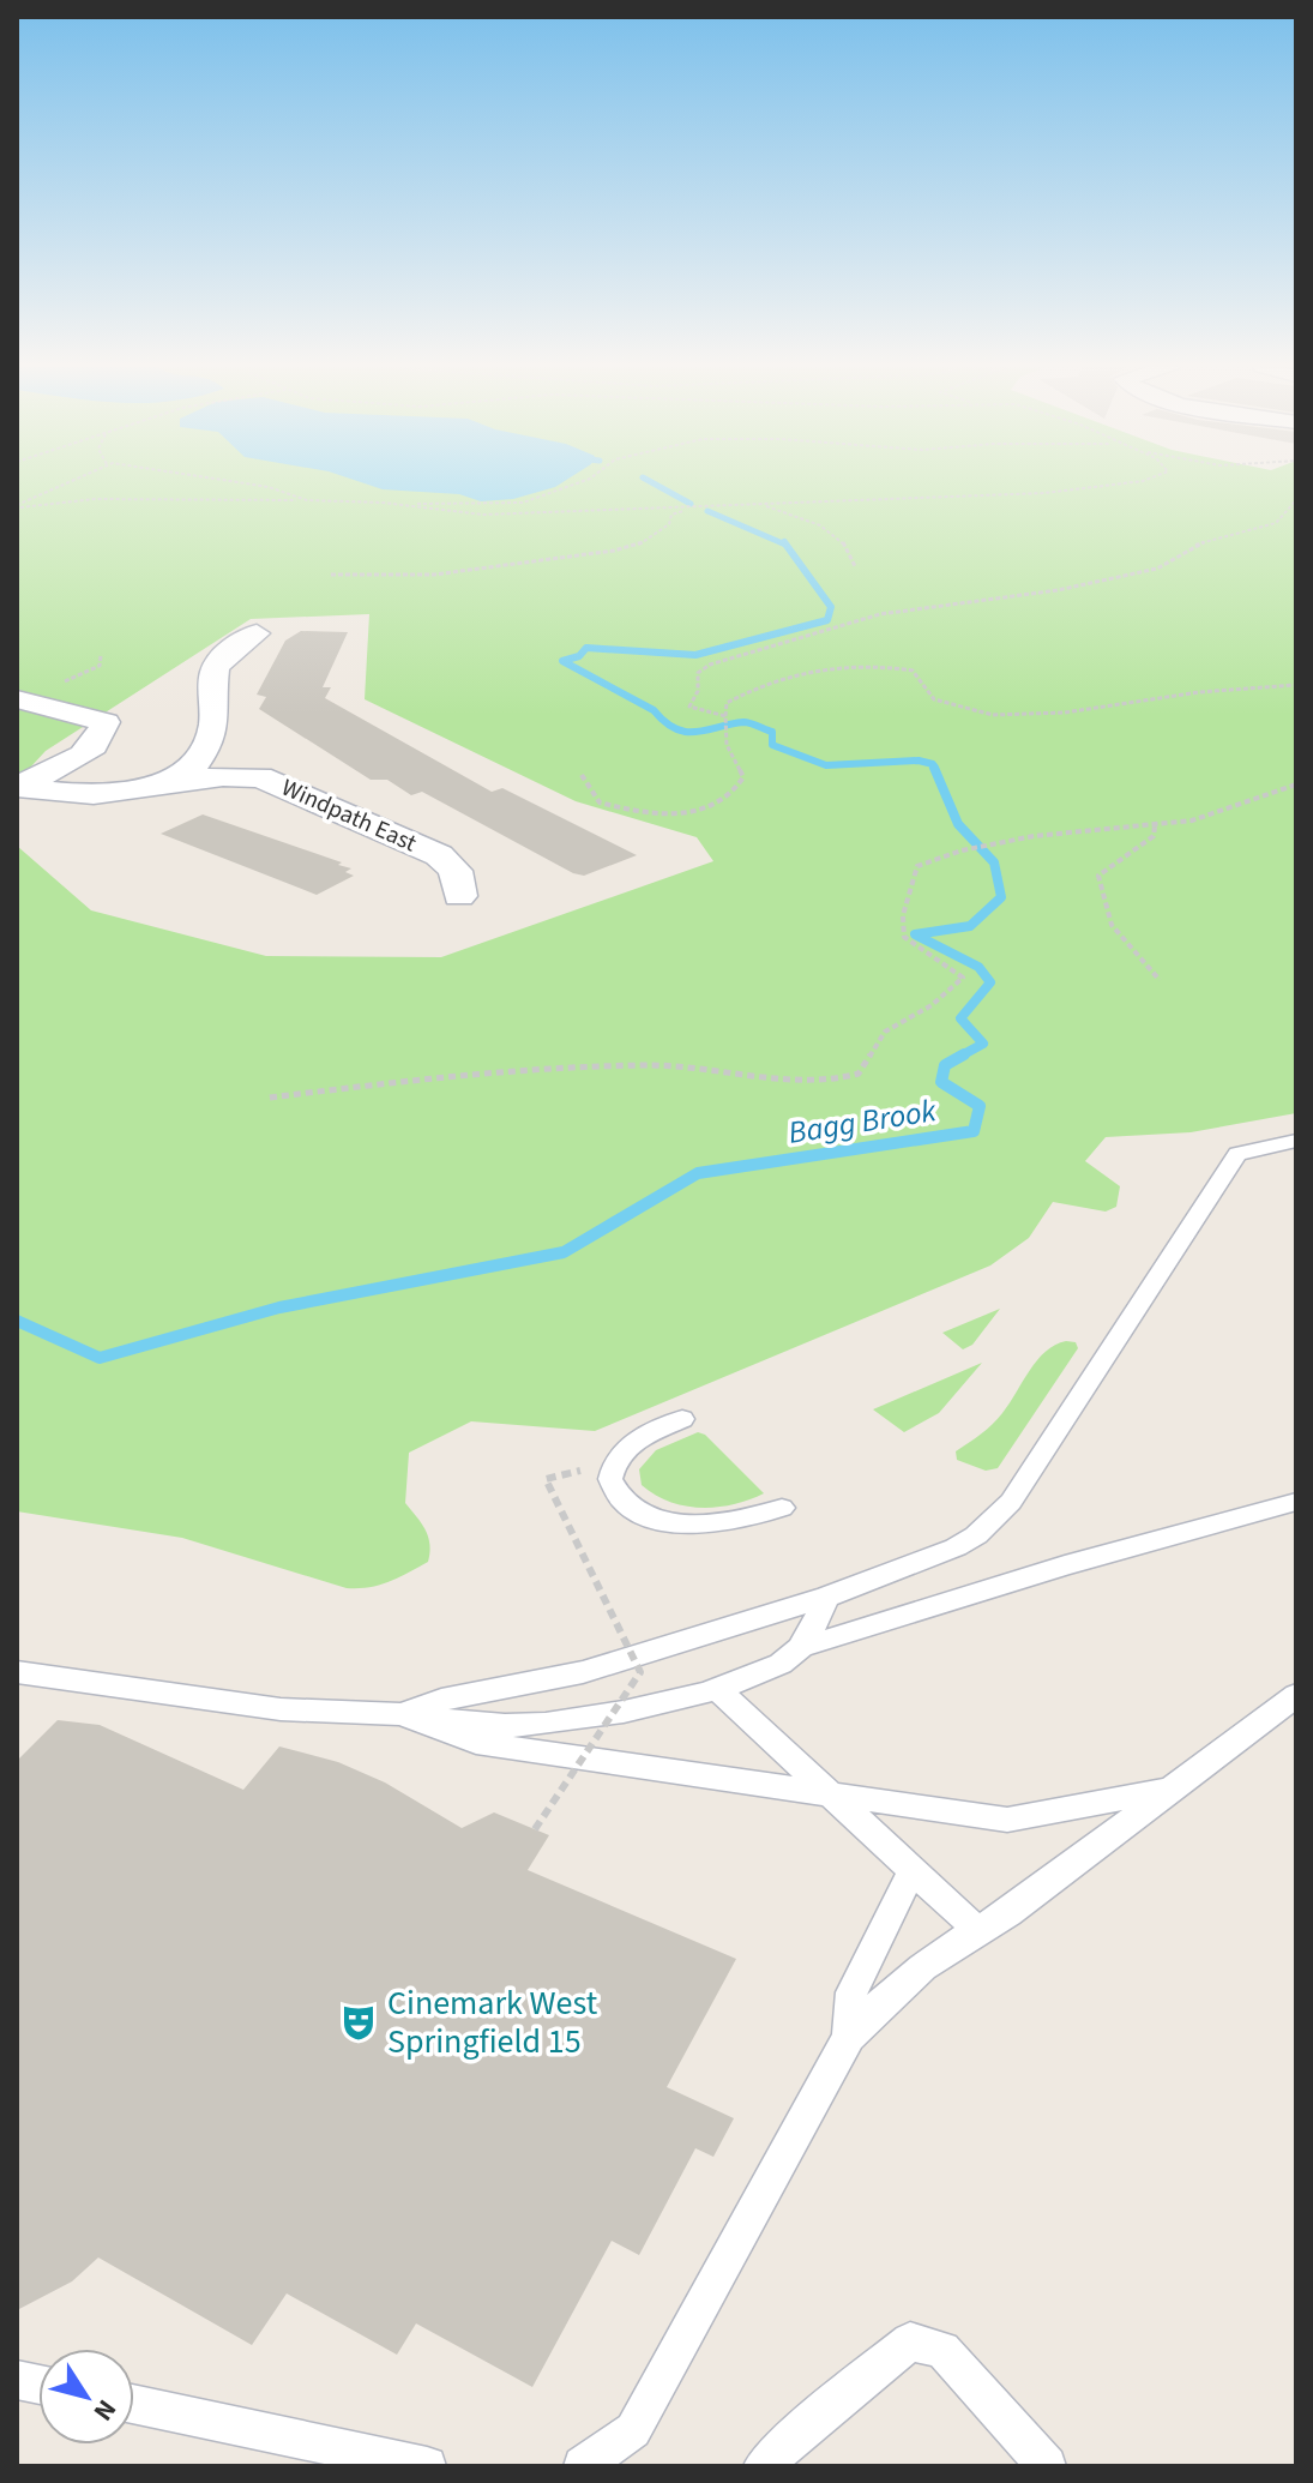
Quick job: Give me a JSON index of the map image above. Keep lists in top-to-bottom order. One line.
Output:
{"streets":{"street":["Windpath East"]},"water":["Bagg Brook"],"places":{"theatre":["Cinemark West Springfield 15"]},"north":"bottom right"}
